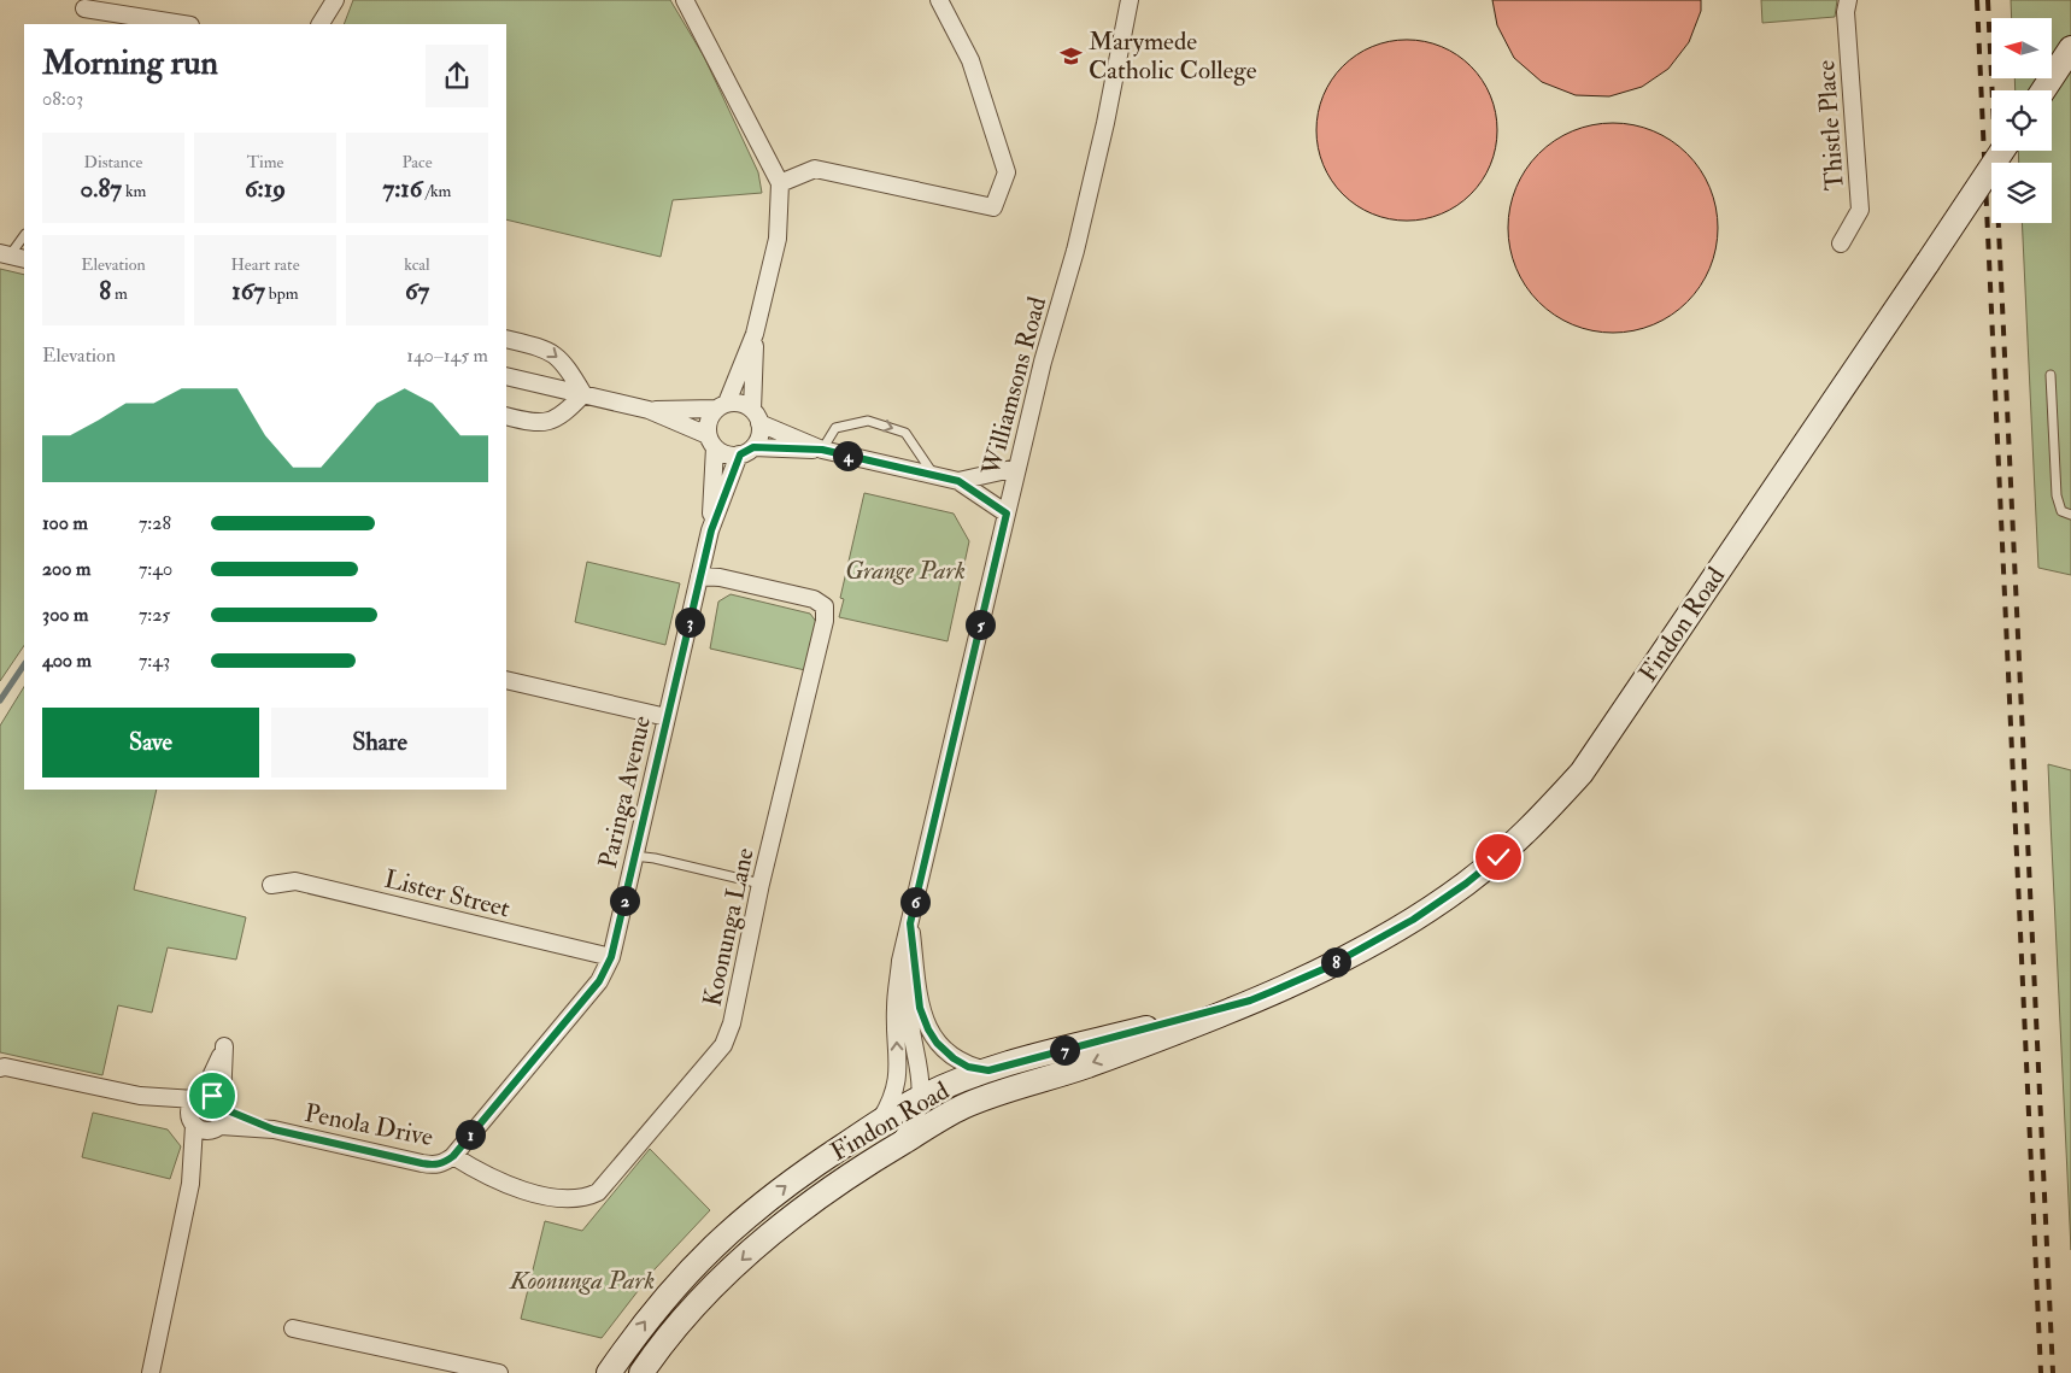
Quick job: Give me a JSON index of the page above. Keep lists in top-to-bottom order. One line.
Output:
{"streets":{"street":["Thistle Place","Williamsons Road","Findon Road","Paringa Avenue","Lister Street","Koonunga Lane","Penola Drive"]},"crossings":[["Williamsons Road","Findon Road"],["Paringa Avenue","Lister Street"],["Paringa Avenue","Koonunga Lane"],["Paringa Avenue","Penola Drive"],["Koonunga Lane","Penola Drive"]],"parks":["Grange Park","Koonunga Park"],"places":{"school or university":["Marymede Catholic College"]},"north":"left","page":{"heading":["Morning run","08:03"],"stats":[["Distance","0.87 km"],["Time","6:19"],["Pace","7:16 /km"],["Elevation","8 m"],["Heart rate","167 bpm"],["kcal","67"]],"chart":["Elevation","140–145 m"],"pins":["4","3","5","2","6","8","7","1"],"list":[{"name":"100 m","note":"7:28"},{"name":"200 m","note":"7:40"},{"name":"300 m","note":"7:25"},{"name":"400 m","note":"7:43"}],"buttons":["Save","Share"]}}
